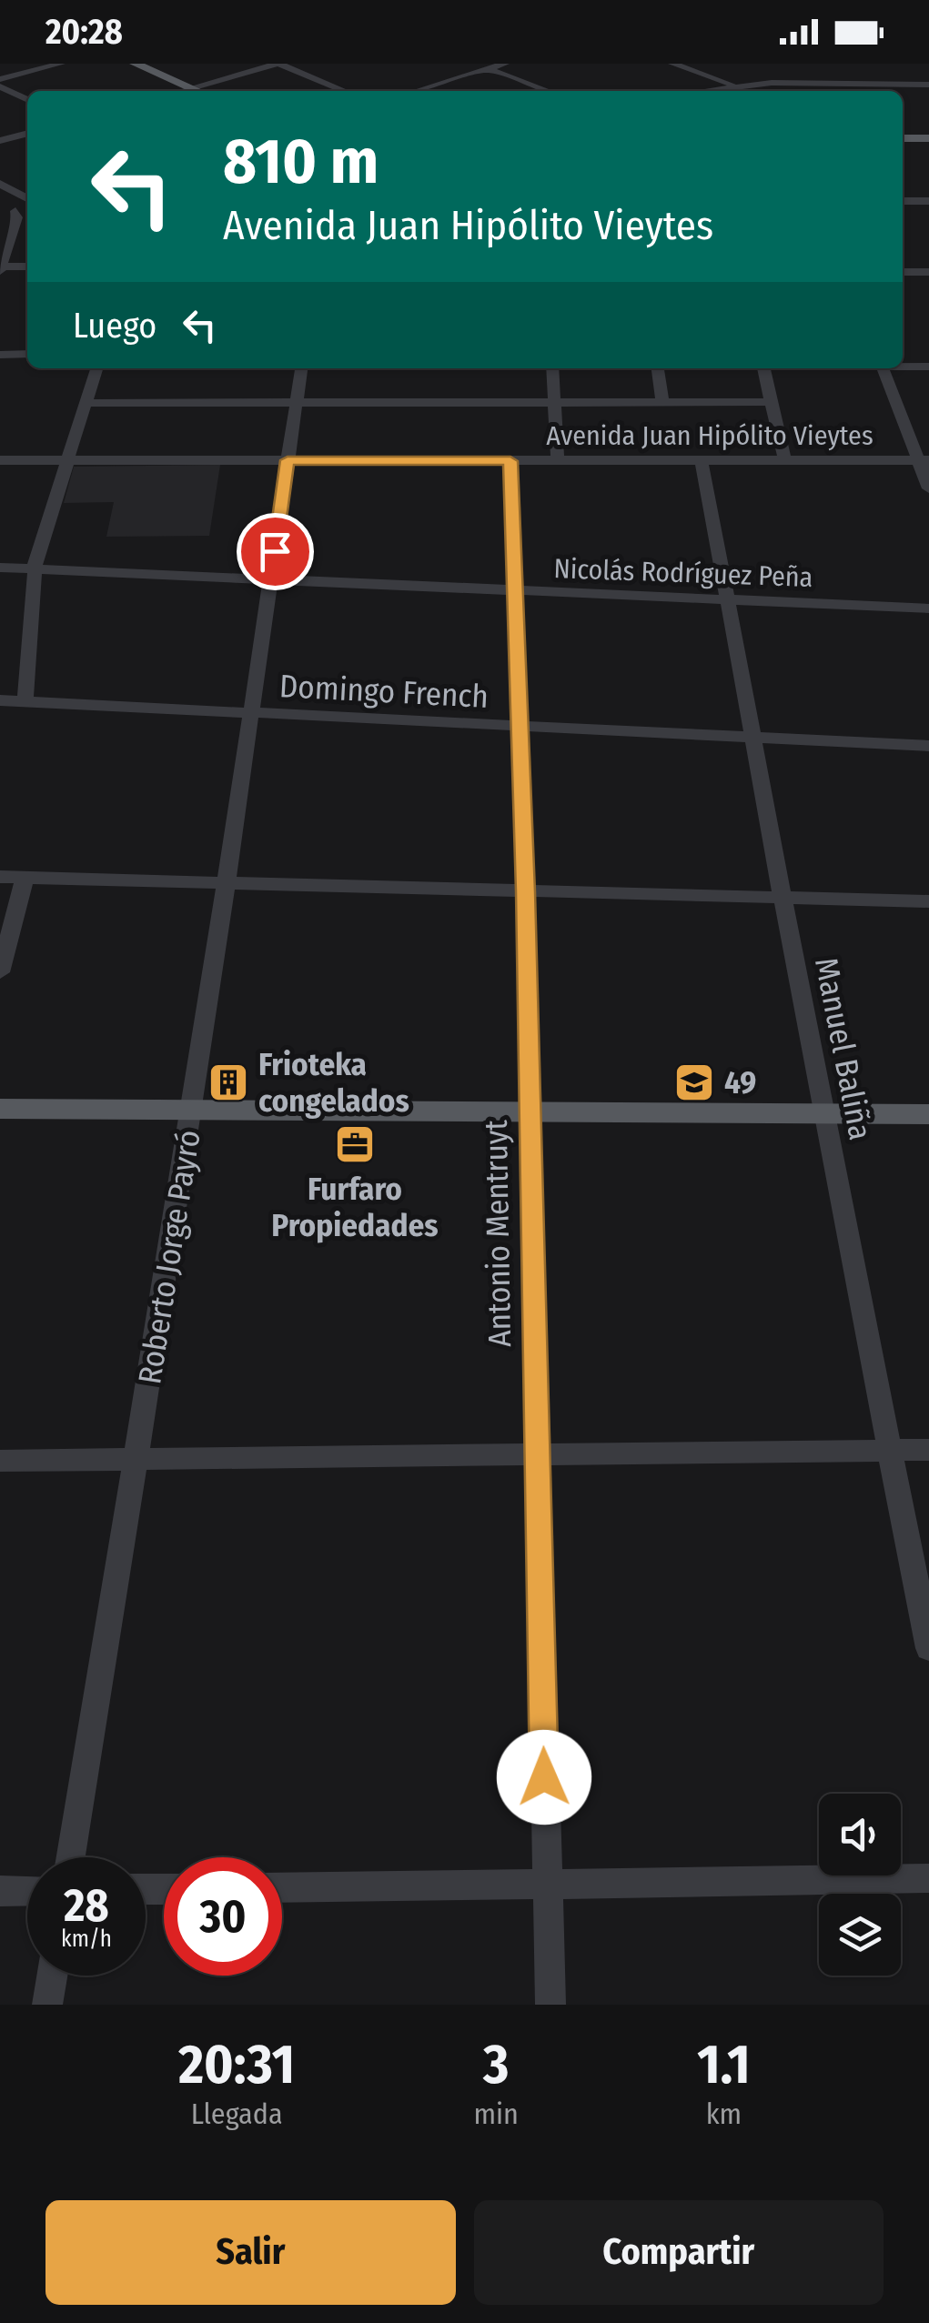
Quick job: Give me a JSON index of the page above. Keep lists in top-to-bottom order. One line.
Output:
{"streets":{"street":["Avenida Juan Hipólito Vieytes","Nicolás Rodríguez Peña","Domingo French","Manuel Baliña","Antonio Mentruyt","Roberto Jorge Payró"]},"crossings":[["Avenida Juan Hipólito Vieytes","Manuel Baliña"],["Avenida Juan Hipólito Vieytes","Antonio Mentruyt"],["Avenida Juan Hipólito Vieytes","Roberto Jorge Payró"],["Nicolás Rodríguez Peña","Manuel Baliña"],["Nicolás Rodríguez Peña","Antonio Mentruyt"],["Nicolás Rodríguez Peña","Roberto Jorge Payró"],["Domingo French","Manuel Baliña"],["Domingo French","Antonio Mentruyt"],["Domingo French","Roberto Jorge Payró"]],"places":{"building":["Frioteka congelados"],"school or university":["49"],"office":["Furfaro Propiedades"]},"page":{"status":"20:28","turn":["810 m","Avenida Juan Hipólito Vieytes"],"then":"Luego","speed":"28 km/h","limit":"30","eta":["20:31","Llegada","3","min","1.1","km"],"buttons":["Salir","Compartir"]}}
